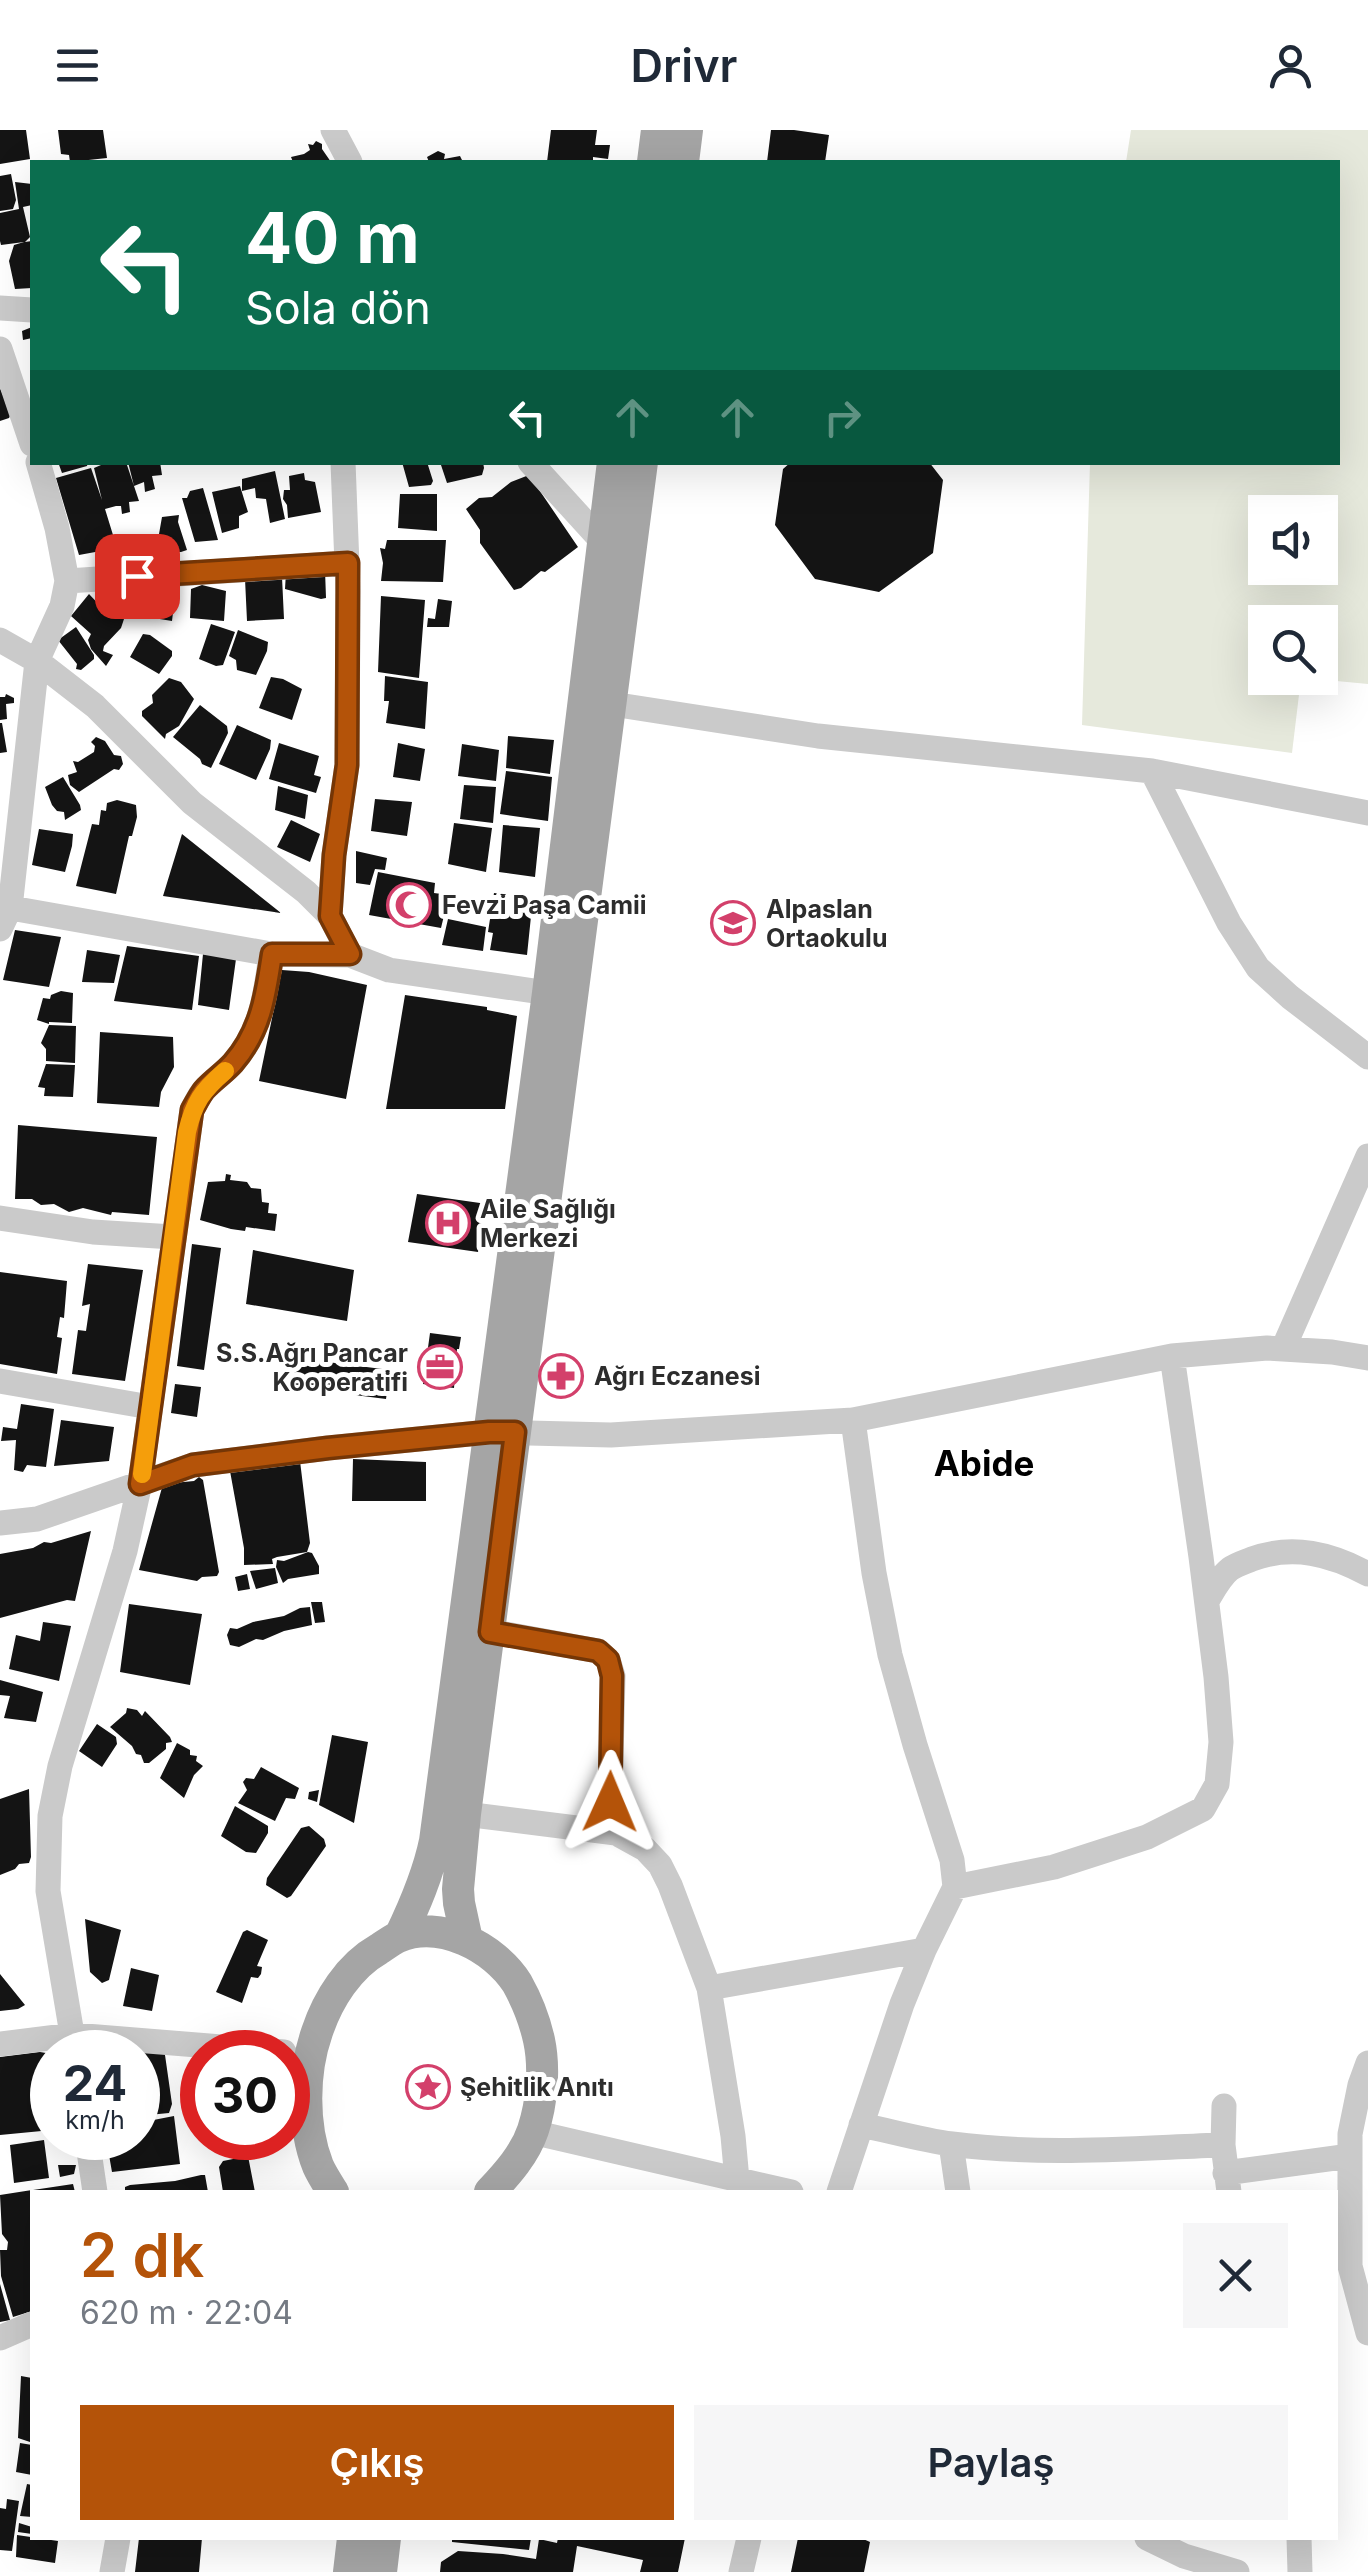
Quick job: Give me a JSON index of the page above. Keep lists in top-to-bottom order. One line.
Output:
{"districts":["Abide"],"places":{"mosque":["Fevzi Paşa Camii"],"school or university":["Alpaslan Ortaokulu"],"hospital":["Aile Sağlığı Merkezi"],"office":["S.S.Ağrı Pancar Kooperatifi"],"pharmacy":["Ağrı Eczanesi"],"place":["Şehitlik Anıtı"]},"page":{"header":"Drivr","turn":["40 m","Sola dön"],"speed":"24 km/h","limit":"30","heading":["2 dk","620 m · 22:04"],"buttons":["Çıkış","Paylaş"]}}
